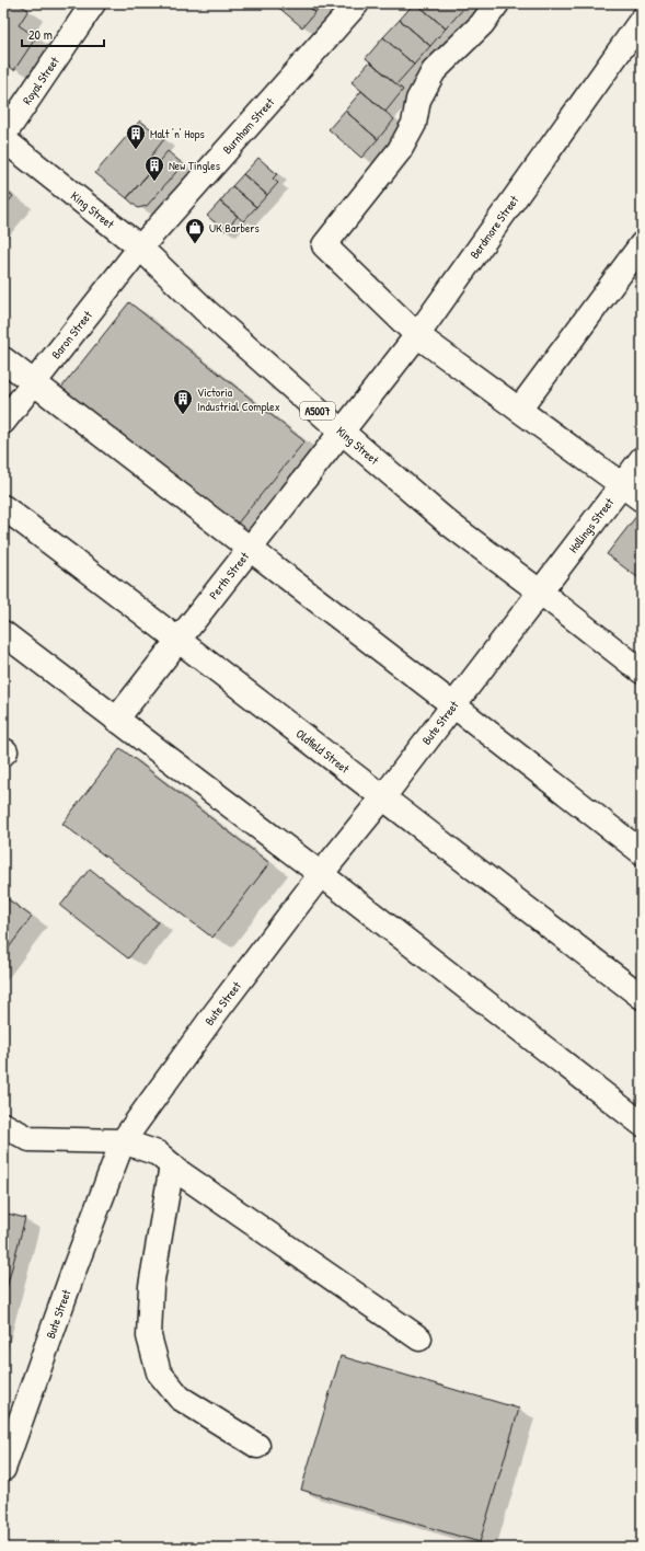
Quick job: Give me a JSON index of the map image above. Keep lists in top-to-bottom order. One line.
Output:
{"streets":{"street":["Royal Street","Burnham Street","King Street","Berdmore Street","Baron Street","A5007","Hollings Street","Perth Street","Bute Street","Oldfield Street"]},"crossings":[["Burnham Street","King Street"],["Burnham Street","Baron Street"],["King Street","Berdmore Street"],["King Street","Baron Street"],["King Street","Hollings Street"],["King Street","Perth Street"],["King Street","Bute Street"],["Berdmore Street","Perth Street"],["Hollings Street","Bute Street"],["Perth Street","Oldfield Street"],["Bute Street","Oldfield Street"]],"places":{"building":["Malt 'n' Hops","New Tingles","Victoria Industrial Complex"],"shop":["UK Barbers"]},"scale_bar":"20 m"}
